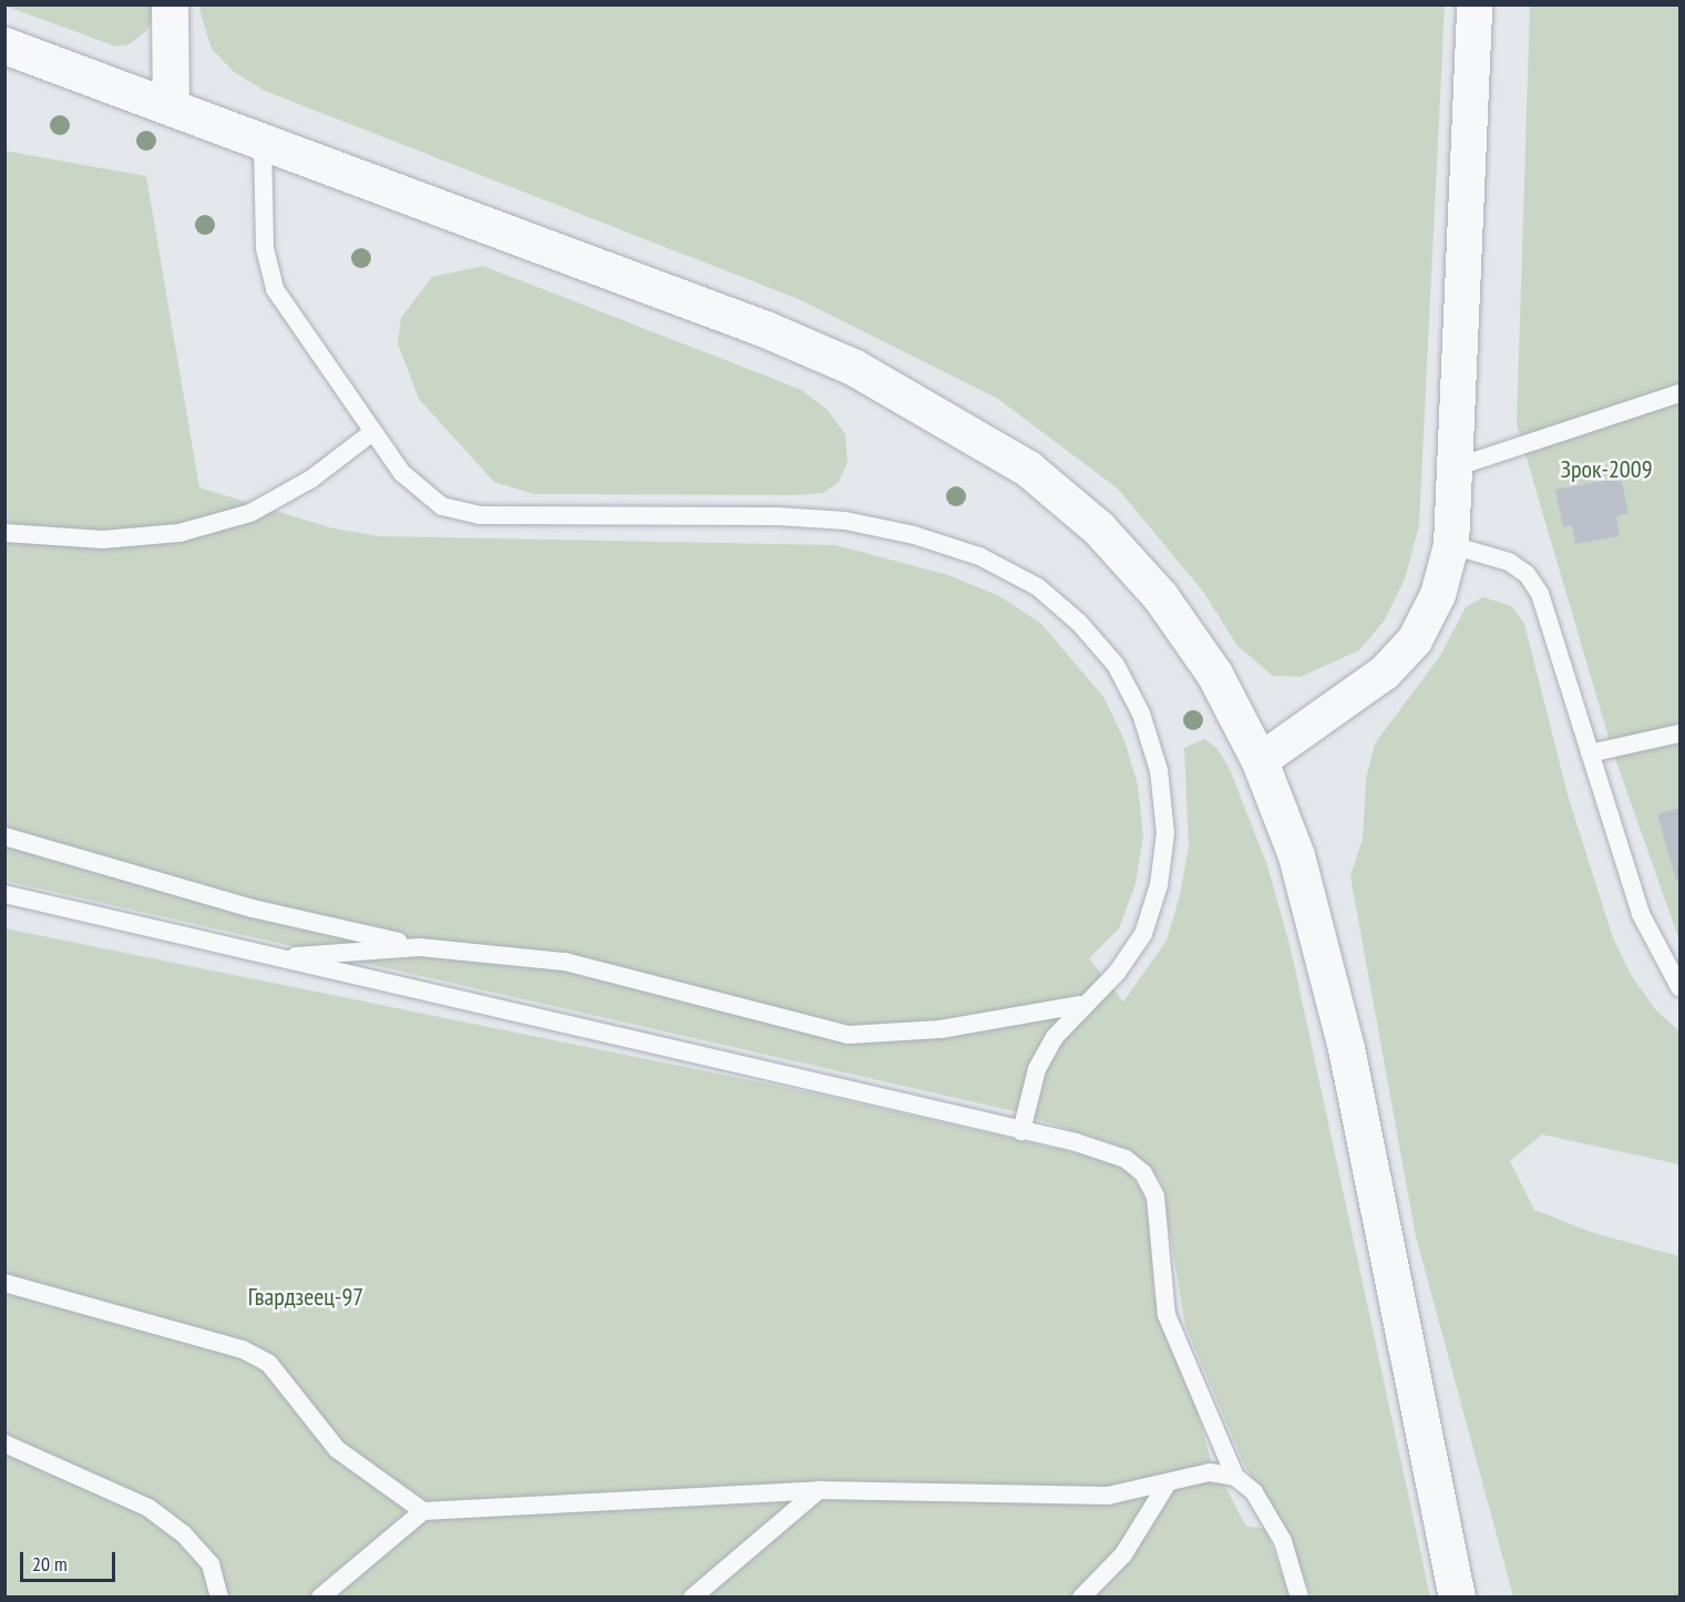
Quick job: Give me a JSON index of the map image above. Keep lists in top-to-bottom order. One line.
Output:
{"parks":["Зрок-2009","Гвардзеец-97"],"scale_bar":"20 m"}
